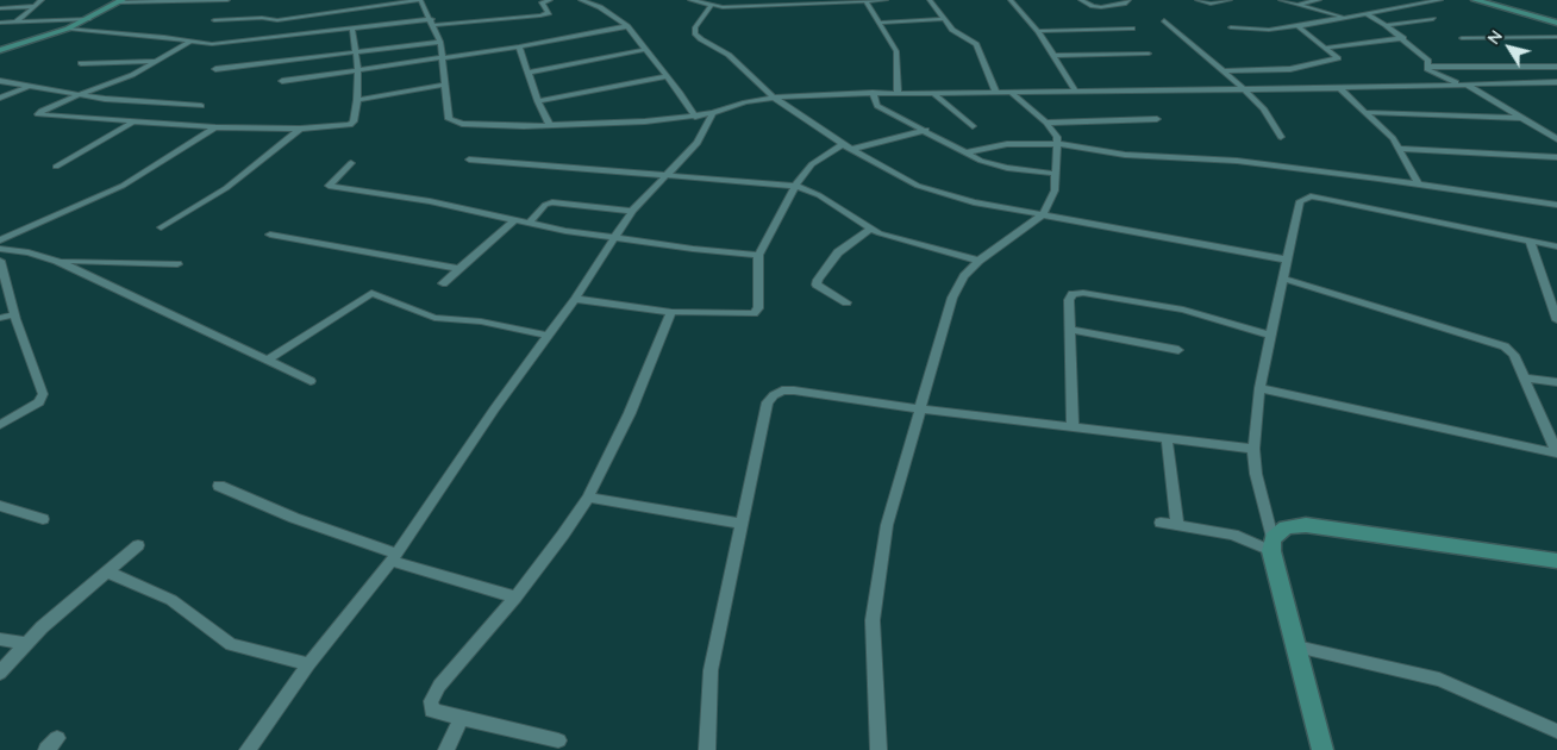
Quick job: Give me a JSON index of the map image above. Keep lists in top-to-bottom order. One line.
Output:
{"north":"top left"}
